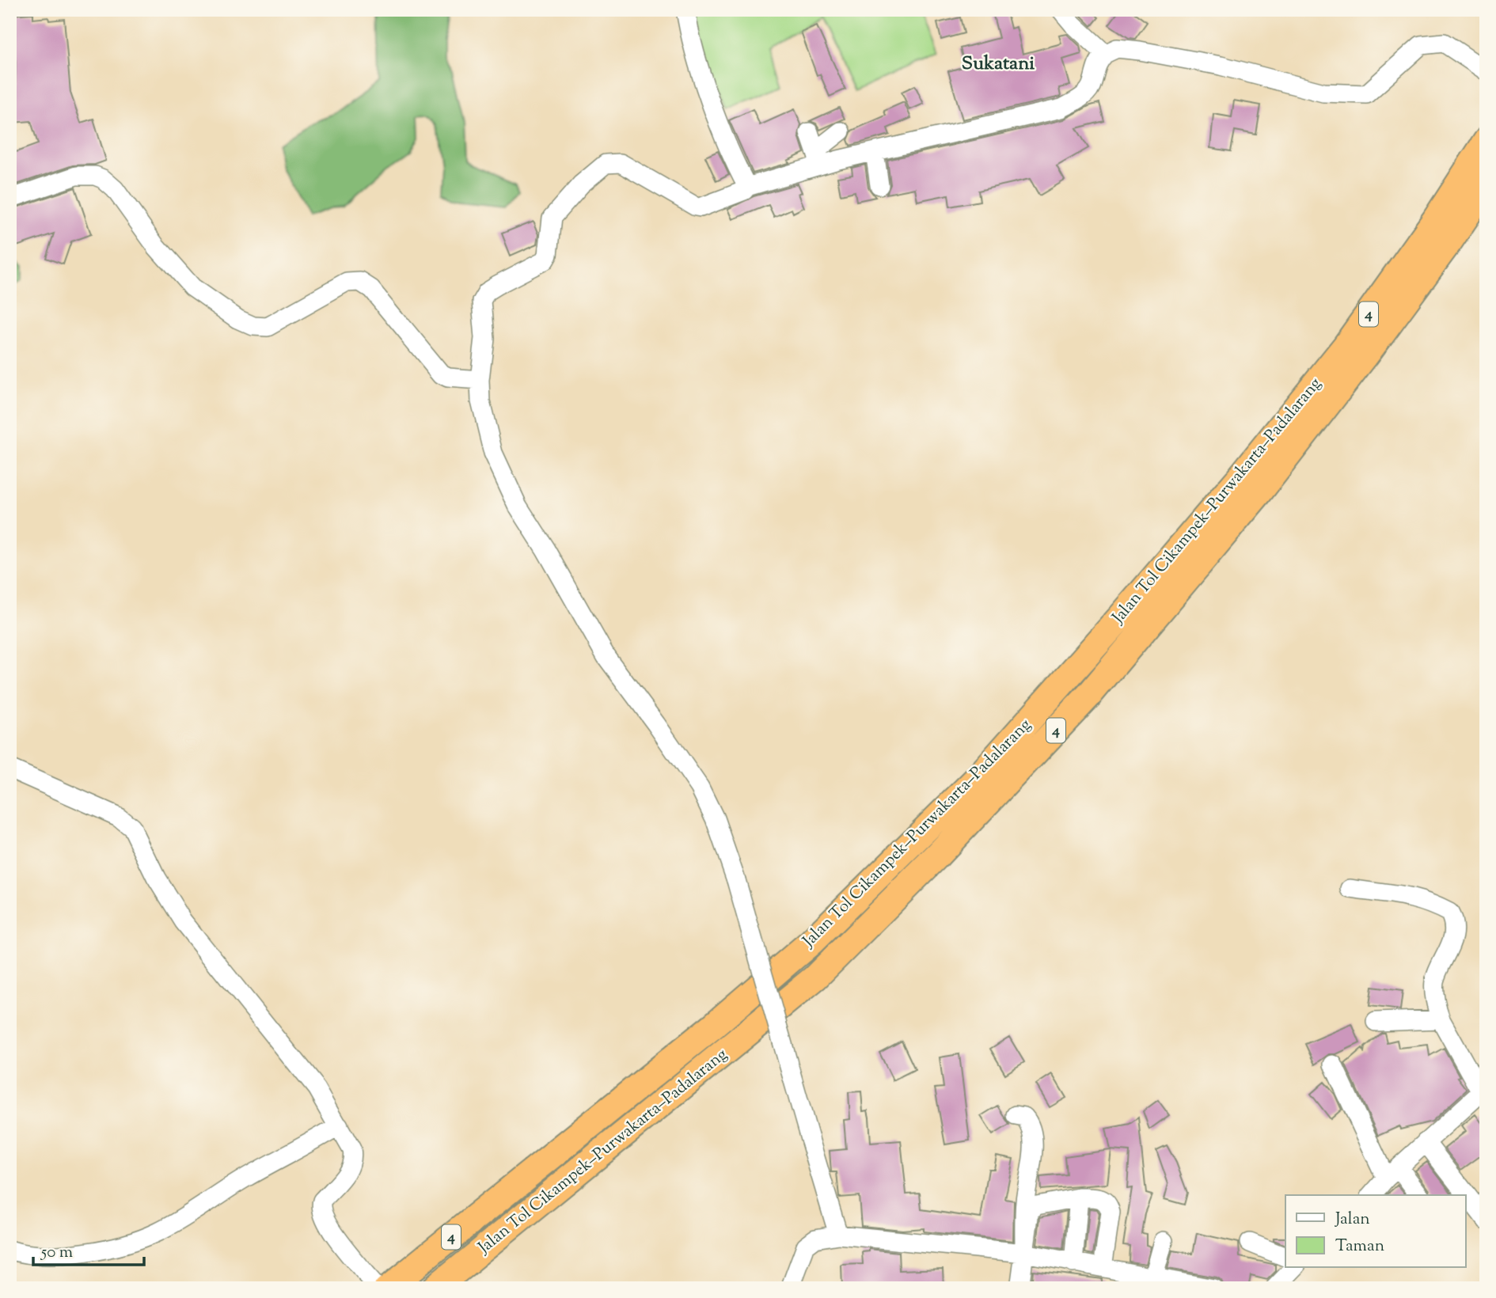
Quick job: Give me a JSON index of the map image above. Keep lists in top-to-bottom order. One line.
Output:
{"streets":{"highway":["4","Jalan Tol Cikampek–Purwakarta–Padalarang"]},"districts":["Sukatani"],"legend":["Jalan","Taman"],"scale_bar":"50 m"}
